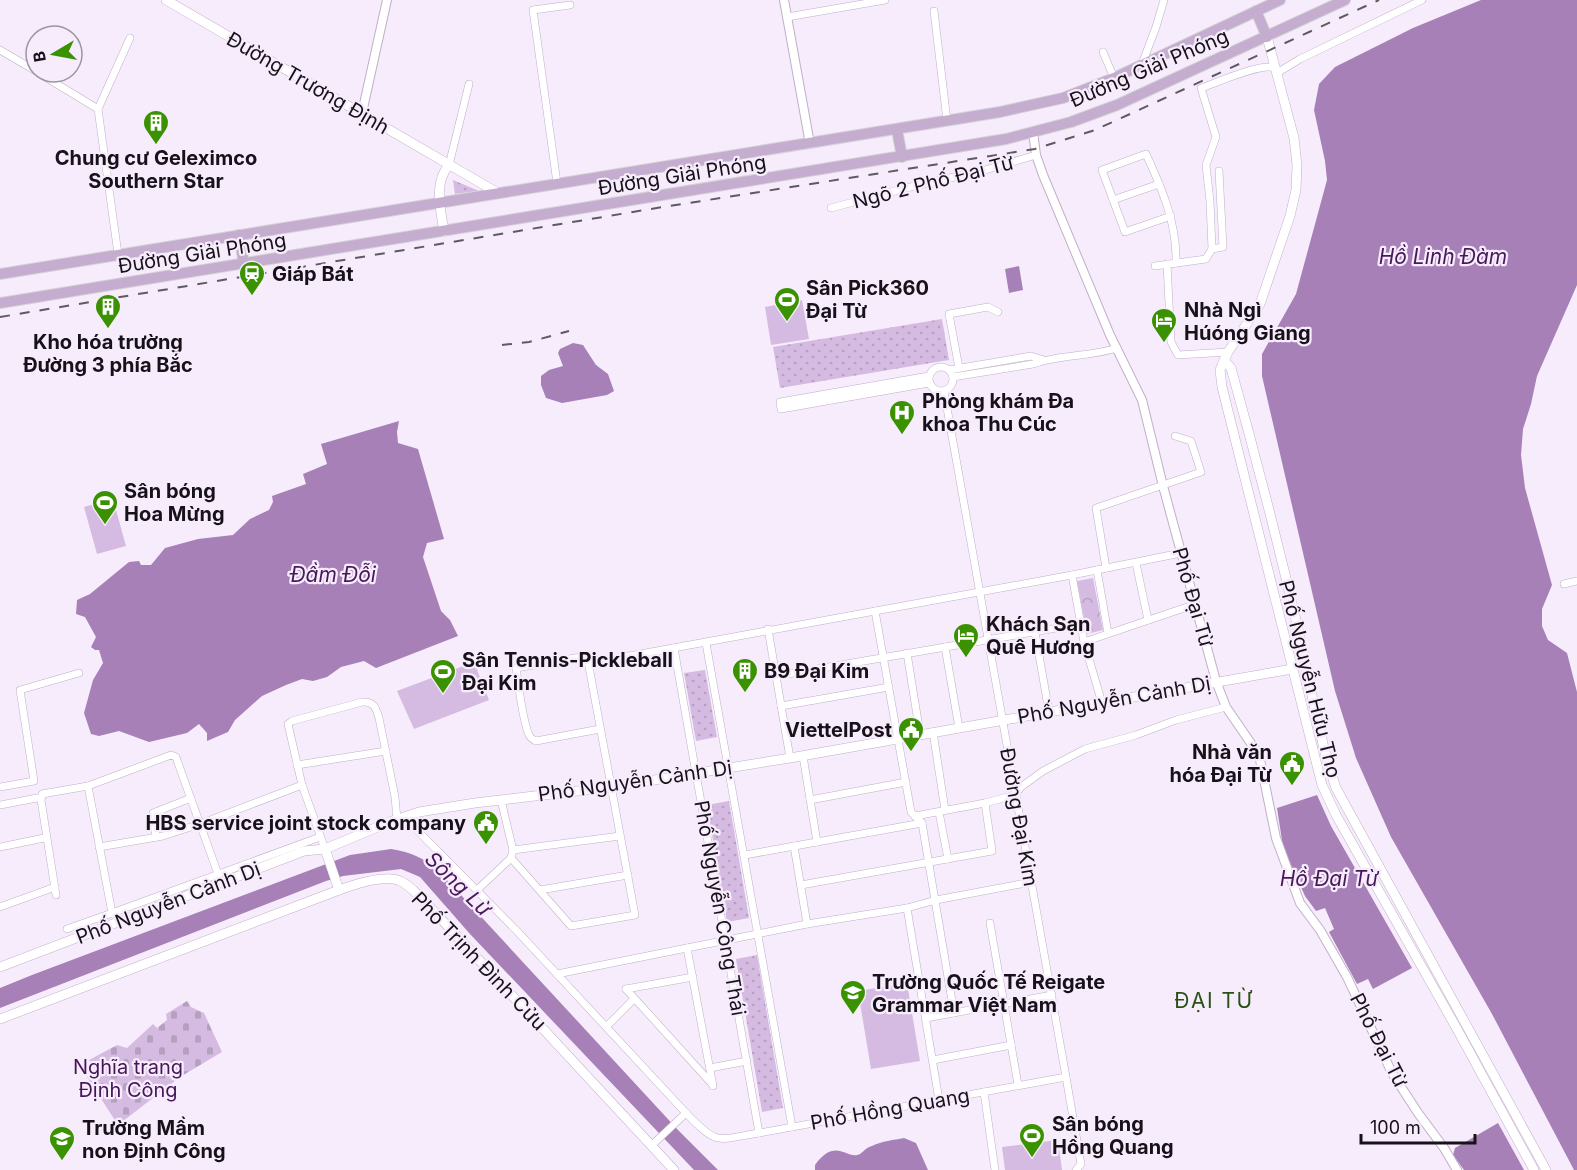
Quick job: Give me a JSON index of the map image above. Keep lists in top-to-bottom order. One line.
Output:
{"streets":{"main road":["Đường Giải Phóng","Đường Trương Định","Phố Nguyễn Hữu Thọ","Phố Nguyễn Cảnh Dị","Phố Trịnh Đình Cửu"],"street":["Ngõ 2 Phố Đại Từ","Phố Đại Từ","Đường Đại Kim","Phố Nguyễn Công Thái","Phố Hồng Quang"]},"crossings":[["Đường Giải Phóng","Đường Trương Định"],["Đường Giải Phóng","Phố Đại Từ"],["Ngõ 2 Phố Đại Từ","Phố Đại Từ"],["Phố Đại Từ","Phố Nguyễn Cảnh Dị"],["Phố Nguyễn Hữu Thọ","Phố Nguyễn Cảnh Dị"],["Phố Nguyễn Cảnh Dị","Đường Đại Kim"],["Phố Nguyễn Cảnh Dị","Phố Nguyễn Công Thái"],["Đường Đại Kim","Phố Hồng Quang"],["Phố Nguyễn Công Thái","Phố Hồng Quang"]],"districts":["ĐẠI TỪ"],"water":["Hồ Linh Đàm","Đầm Đỗi","Hồ Đại Từ","Sông Lừ"],"parks":["Nghĩa trang Định Công"],"places":{"building":["Chung cư Geleximco Southern Star","Kho hóa trường Đường 3 phía Bắc","B9 Đại Kim"],"station":["Giáp Bát"],"sports":["Sân Pick360 Đại Từ","Sân bóng Hoa Mừng","Sân Tennis-Pickleball Đại Kim","Sân bóng Hồng Quang"],"hotel":["Nhà Ngì Húóng Giang","Khách Sạn Quê Hương"],"hospital":["Phòng khám Đa khoa Thu Cúc"],"public building":["ViettelPost","Nhà văn hóa Đại Từ","HBS service joint stock company"],"school or university":["Trường Quốc Tế Reigate Grammar Việt Nam","Trường Mầm non Định Công"]},"scale_bar":"100 m","north":"left"}
